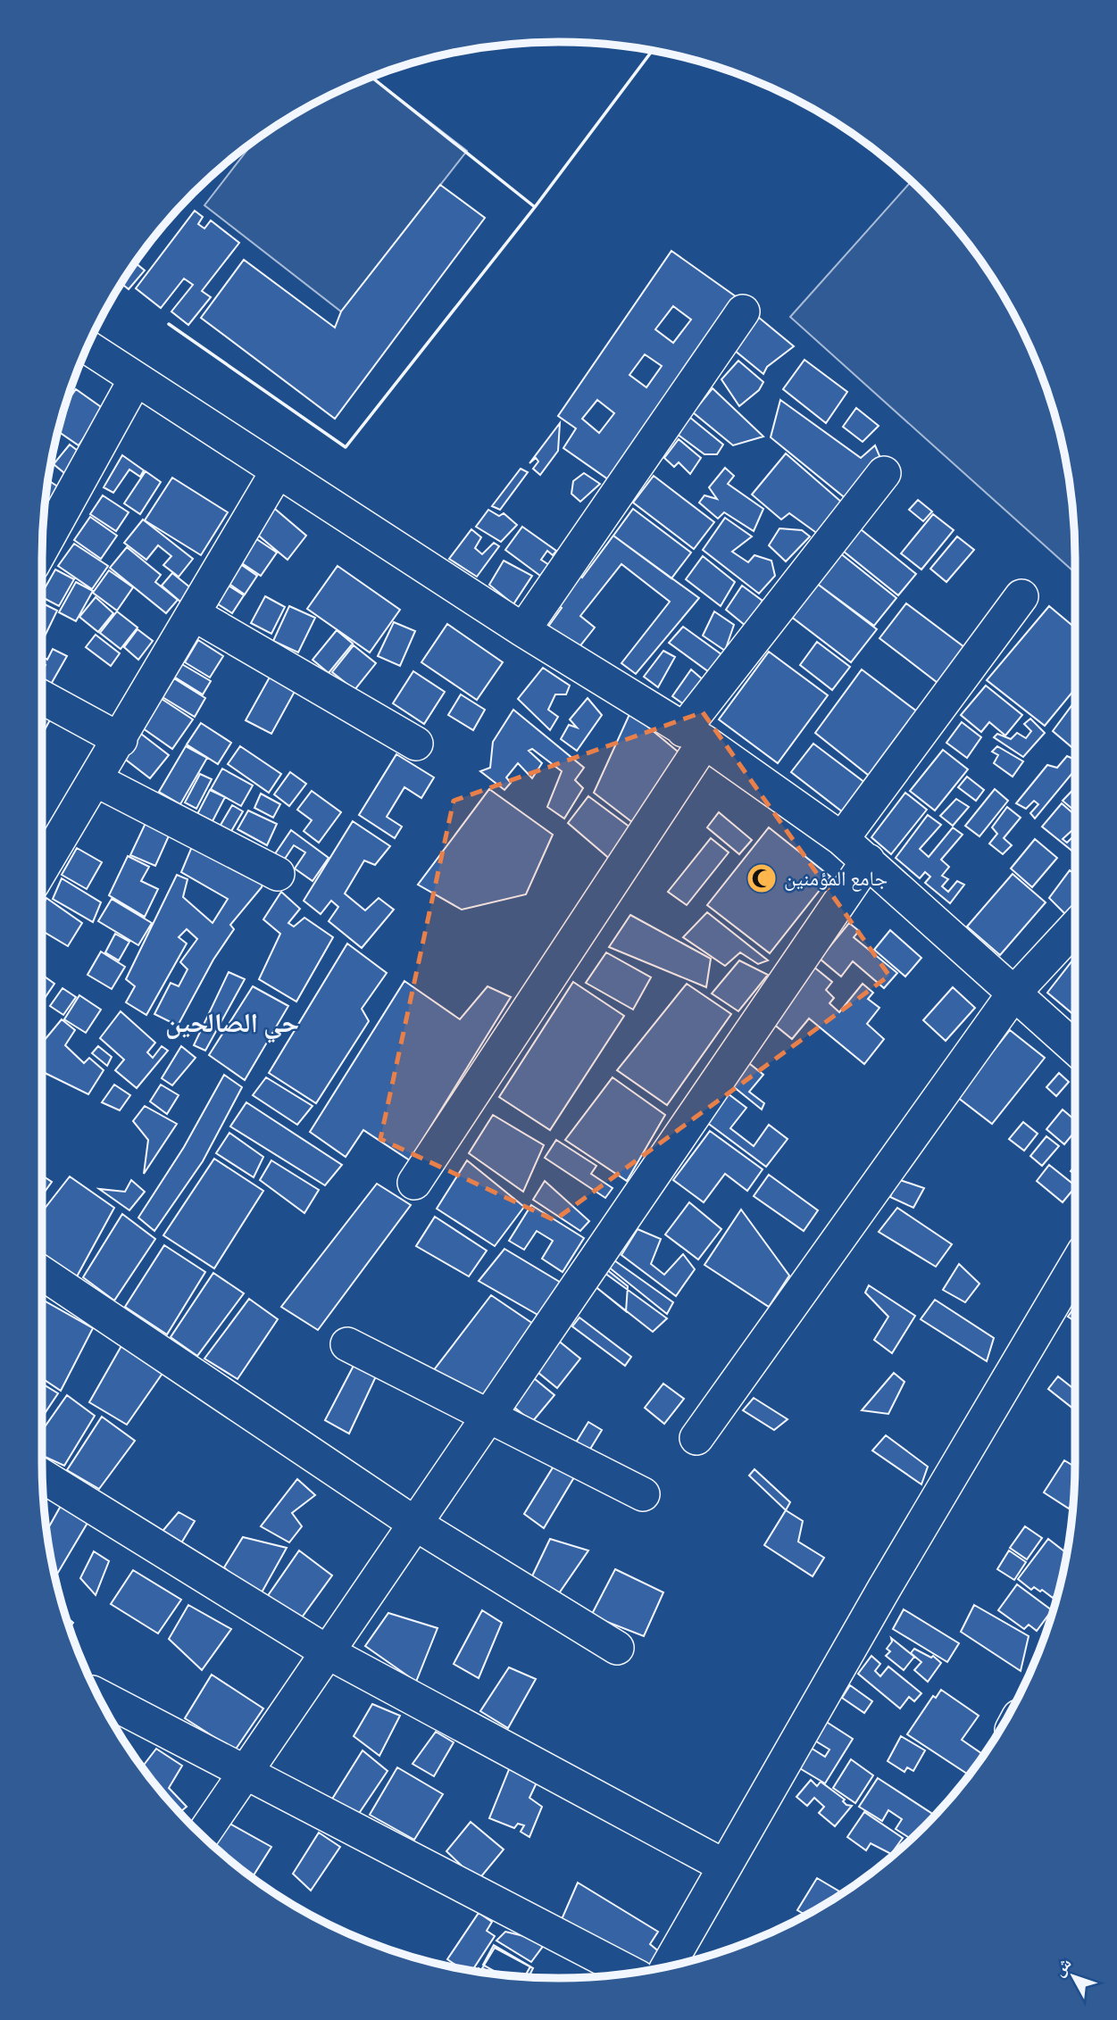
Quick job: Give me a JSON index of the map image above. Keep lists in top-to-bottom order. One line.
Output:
{"districts":["حي الصالحين"],"places":{"mosque":["جامع المؤمنين"]},"north":"top left"}
